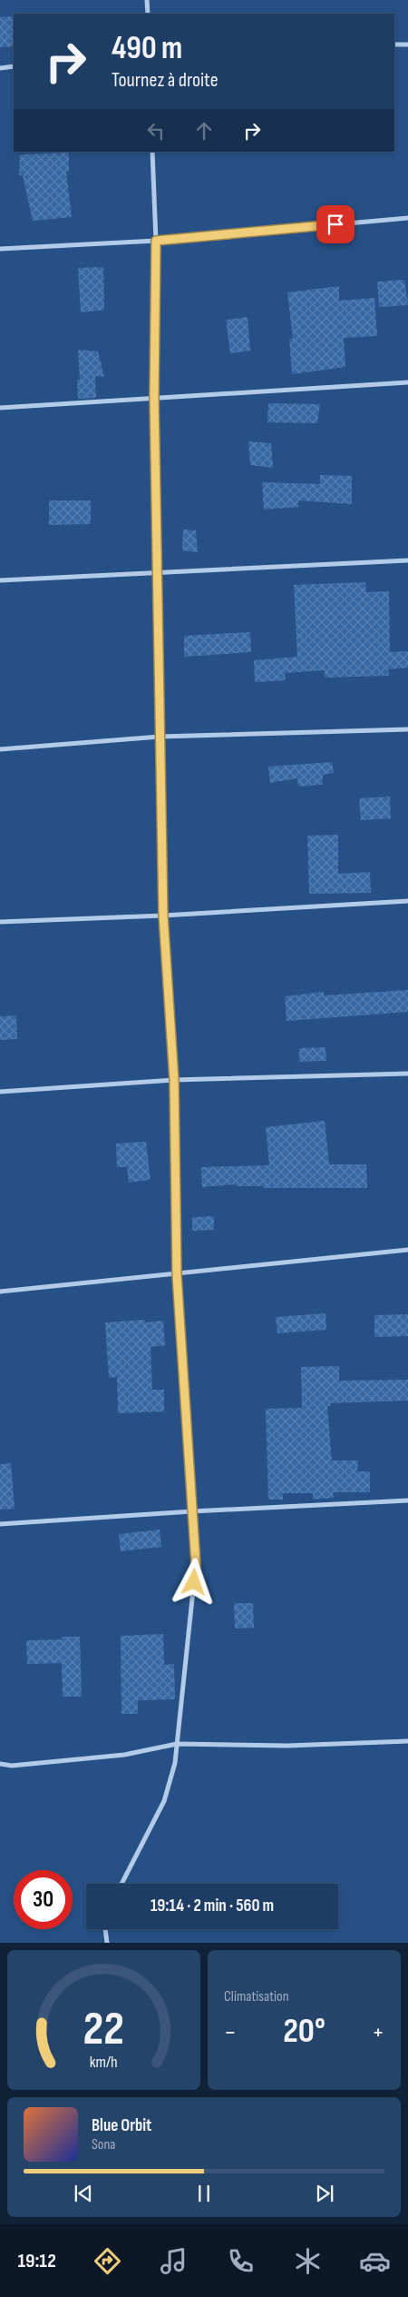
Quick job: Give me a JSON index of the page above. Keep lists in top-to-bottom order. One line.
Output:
{"page":{"turn":["490 m","Tournez à droite"],"limit":"30","trip":"19:14 · 2 min · 560 m","tile":"Climatisation","heat":["−","20°","+"],"song":["Blue Orbit","Sona"],"tabs":"19:12","gauge":["22","km/h"]}}
